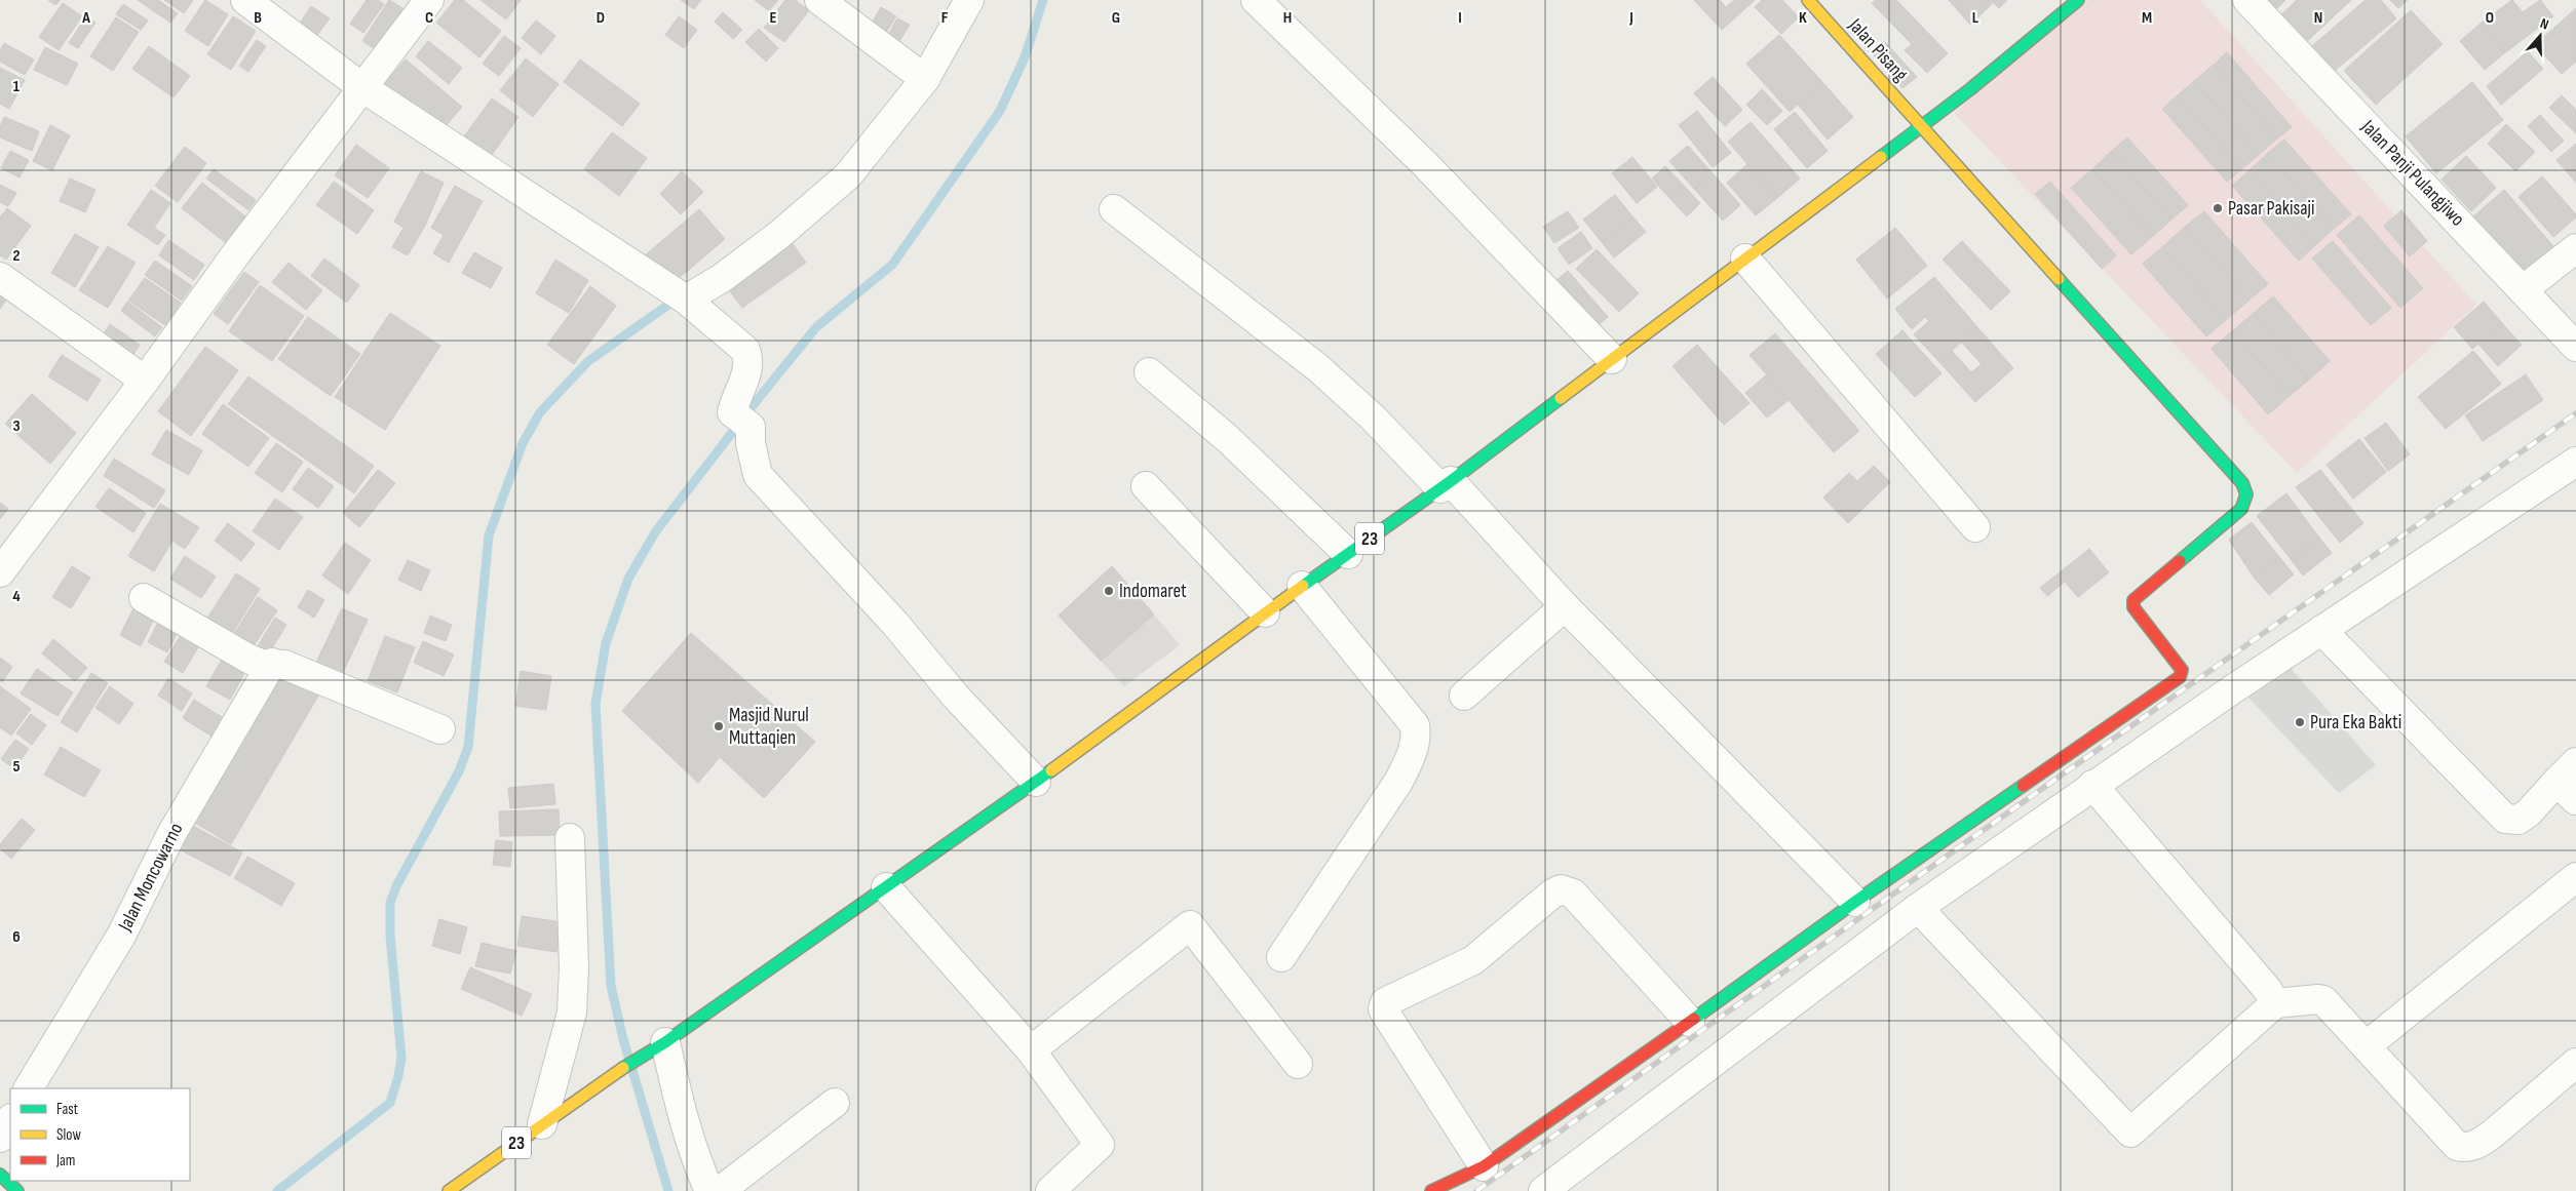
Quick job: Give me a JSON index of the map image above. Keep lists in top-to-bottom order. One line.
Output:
{"streets":{"main road":["Jalan Pisang","23"],"street":["Jalan Panji Pulangjiwo","Jalan Moncowarno"]},"crossings":[["Jalan Pisang","23"]],"places":["Pasar Pakisaji","Indomaret","Pura Eka Bakti","Masjid Nurul Muttaqien"],"legend":["Fast","Slow","Jam"],"north":"top","grid":{"columns":["A","B","C","D","E","F","G","H","I","J","K","L","M","N","O"],"rows":["1","2","3","4","5","6"]}}
